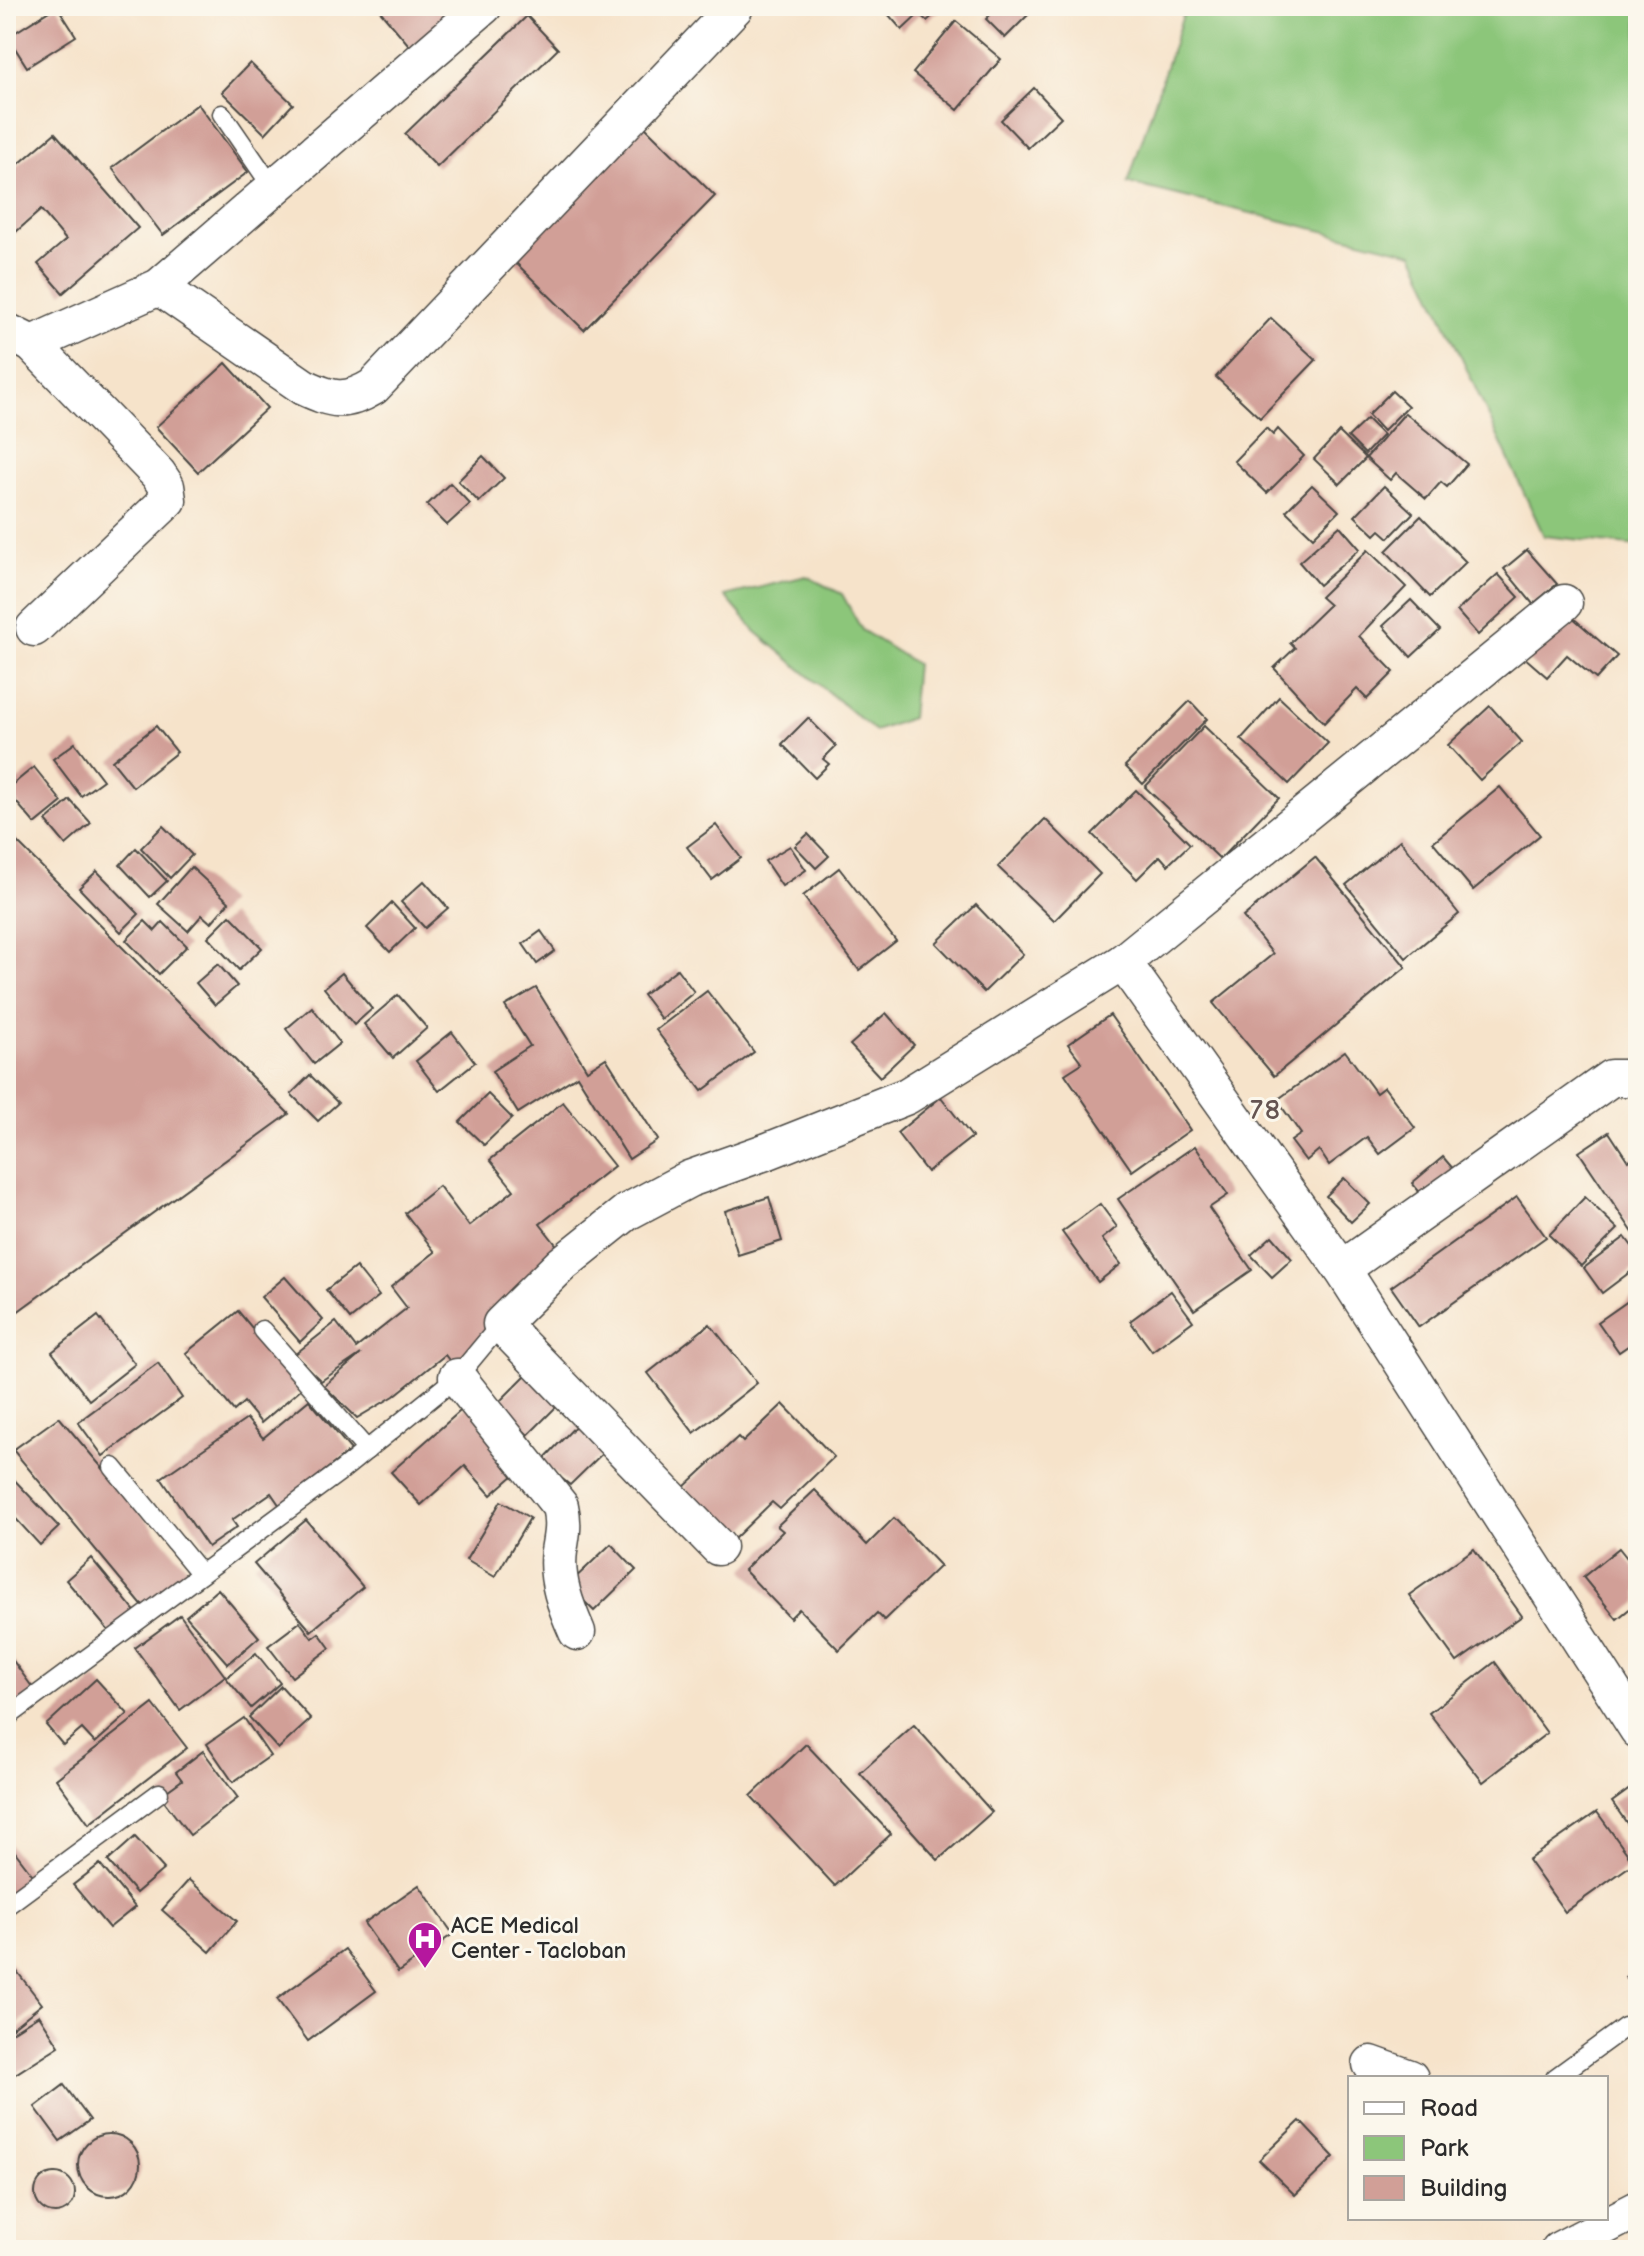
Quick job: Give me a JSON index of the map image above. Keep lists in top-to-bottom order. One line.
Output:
{"districts":["78"],"places":{"hospital":["ACE Medical Center - Tacloban"]},"legend":["Road","Park","Building"]}
